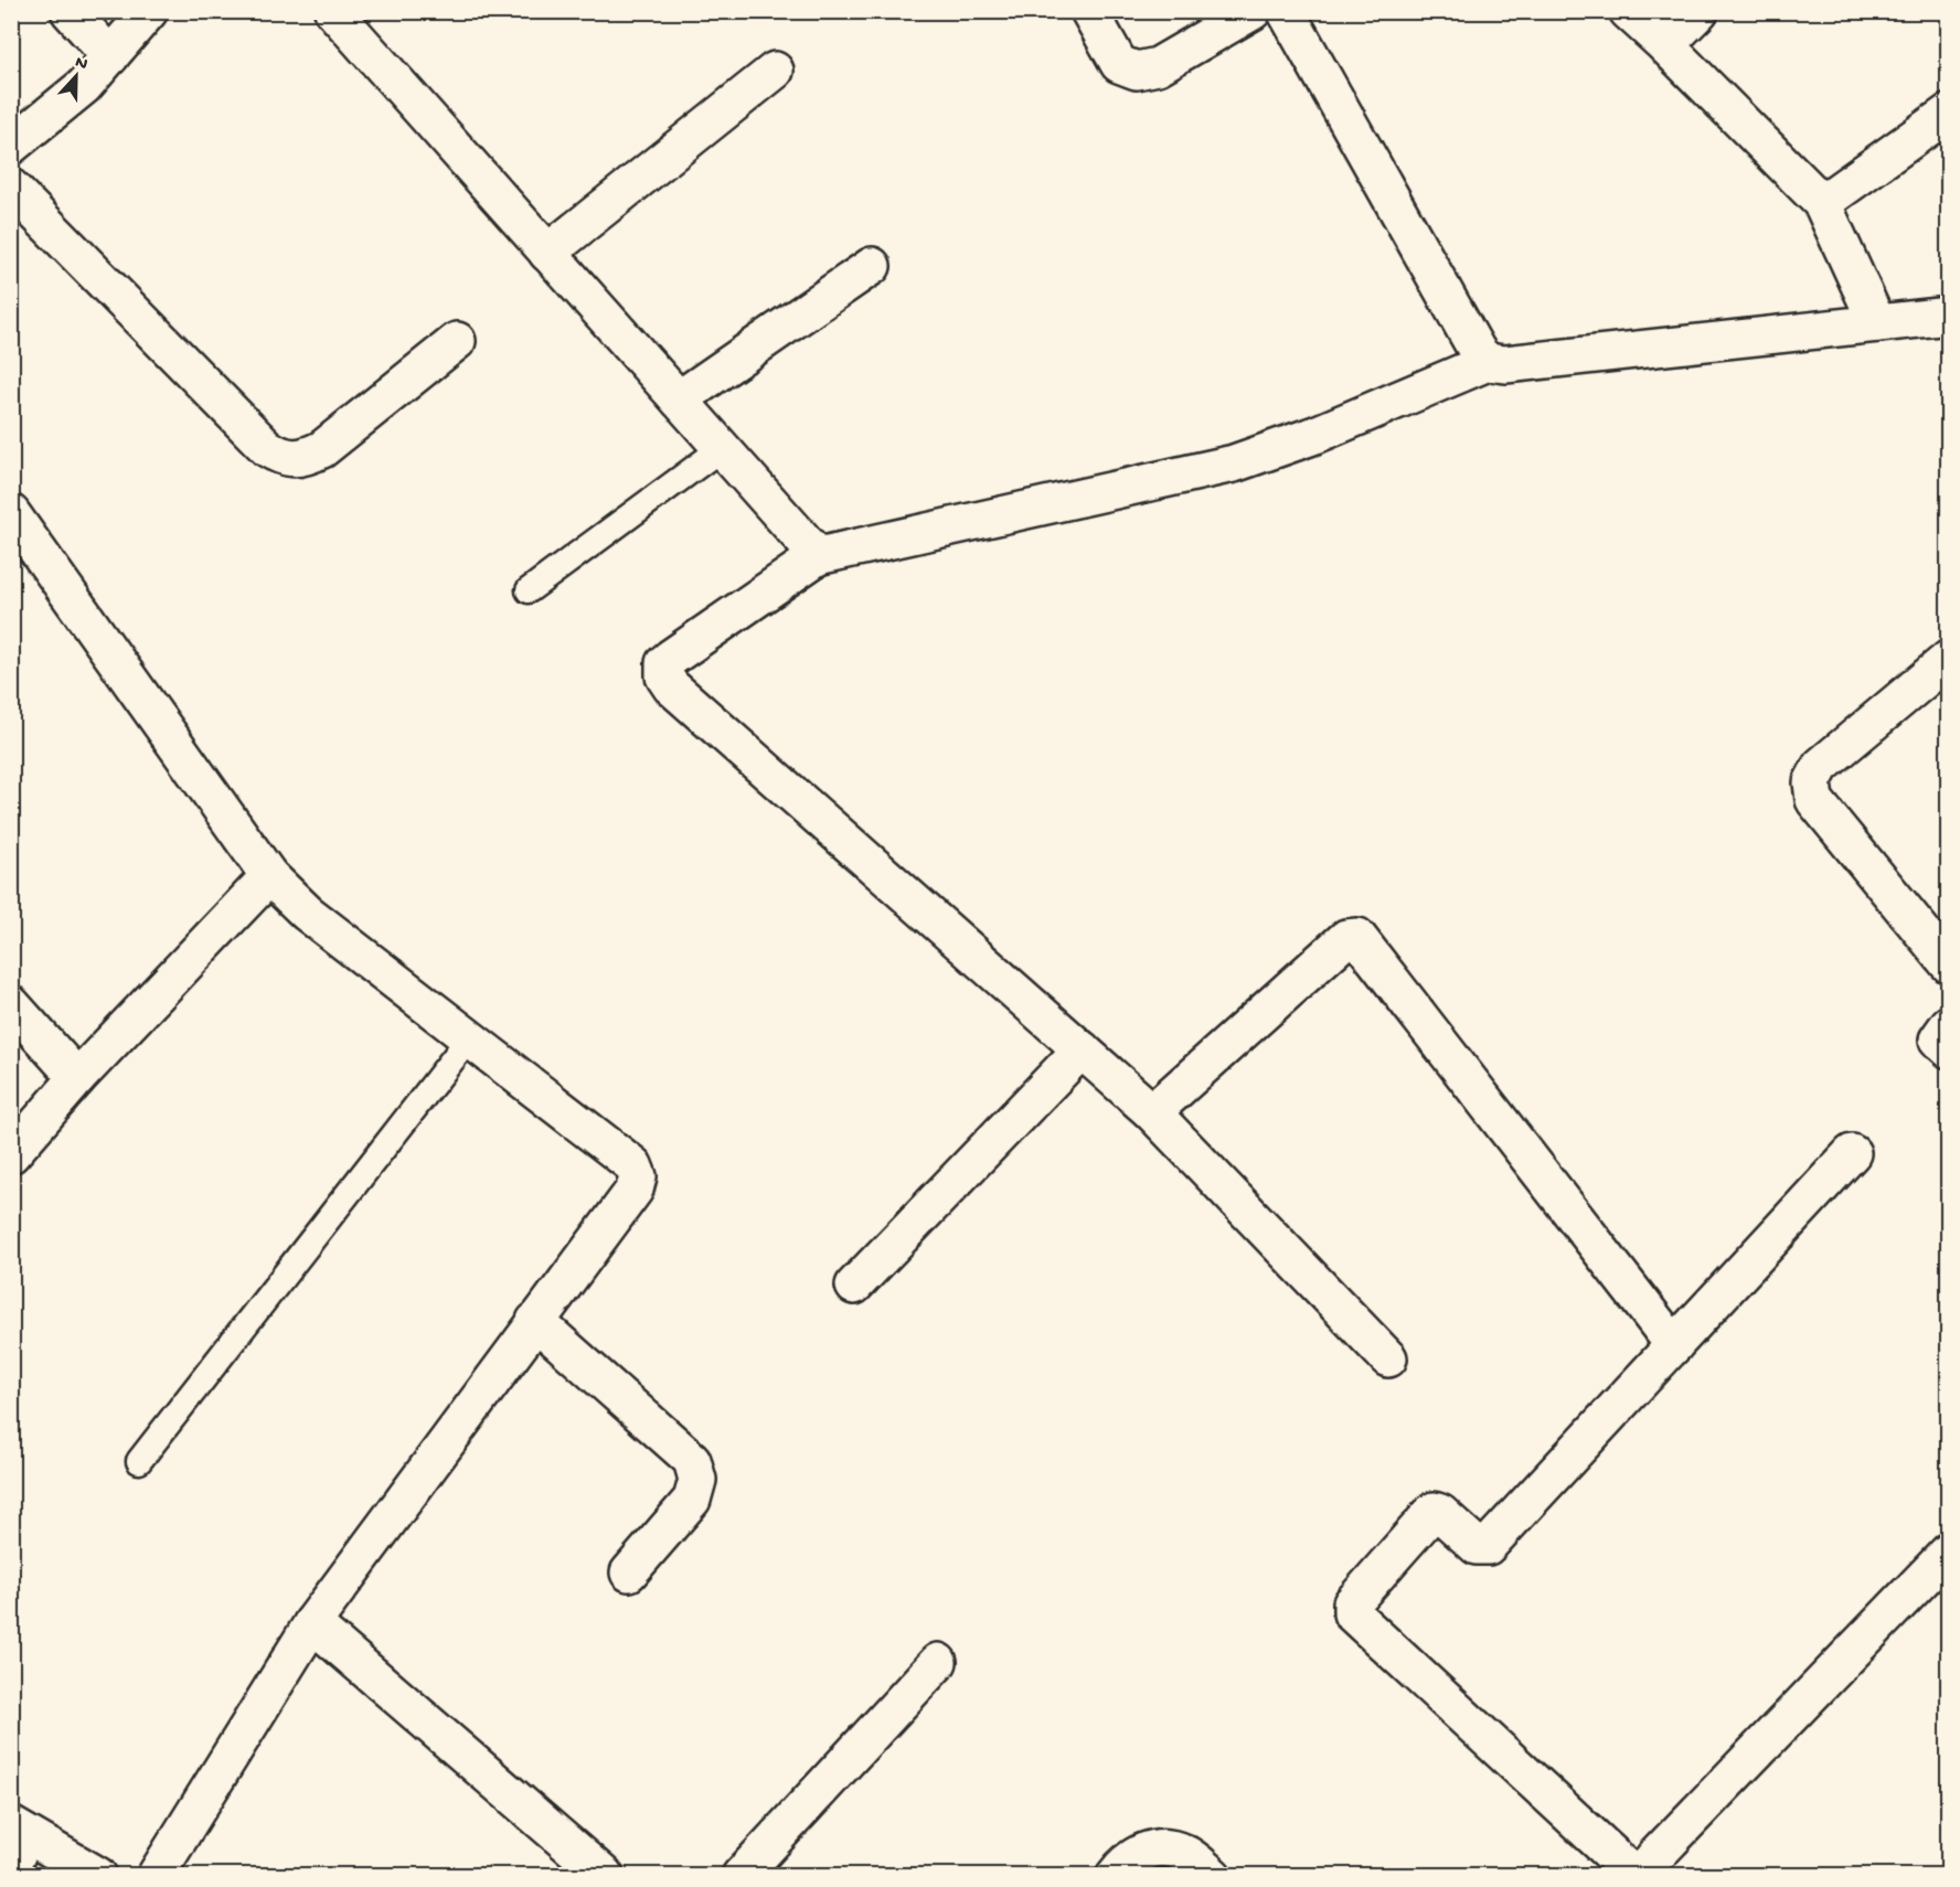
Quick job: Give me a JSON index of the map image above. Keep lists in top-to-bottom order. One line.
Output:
{"north":"top"}
